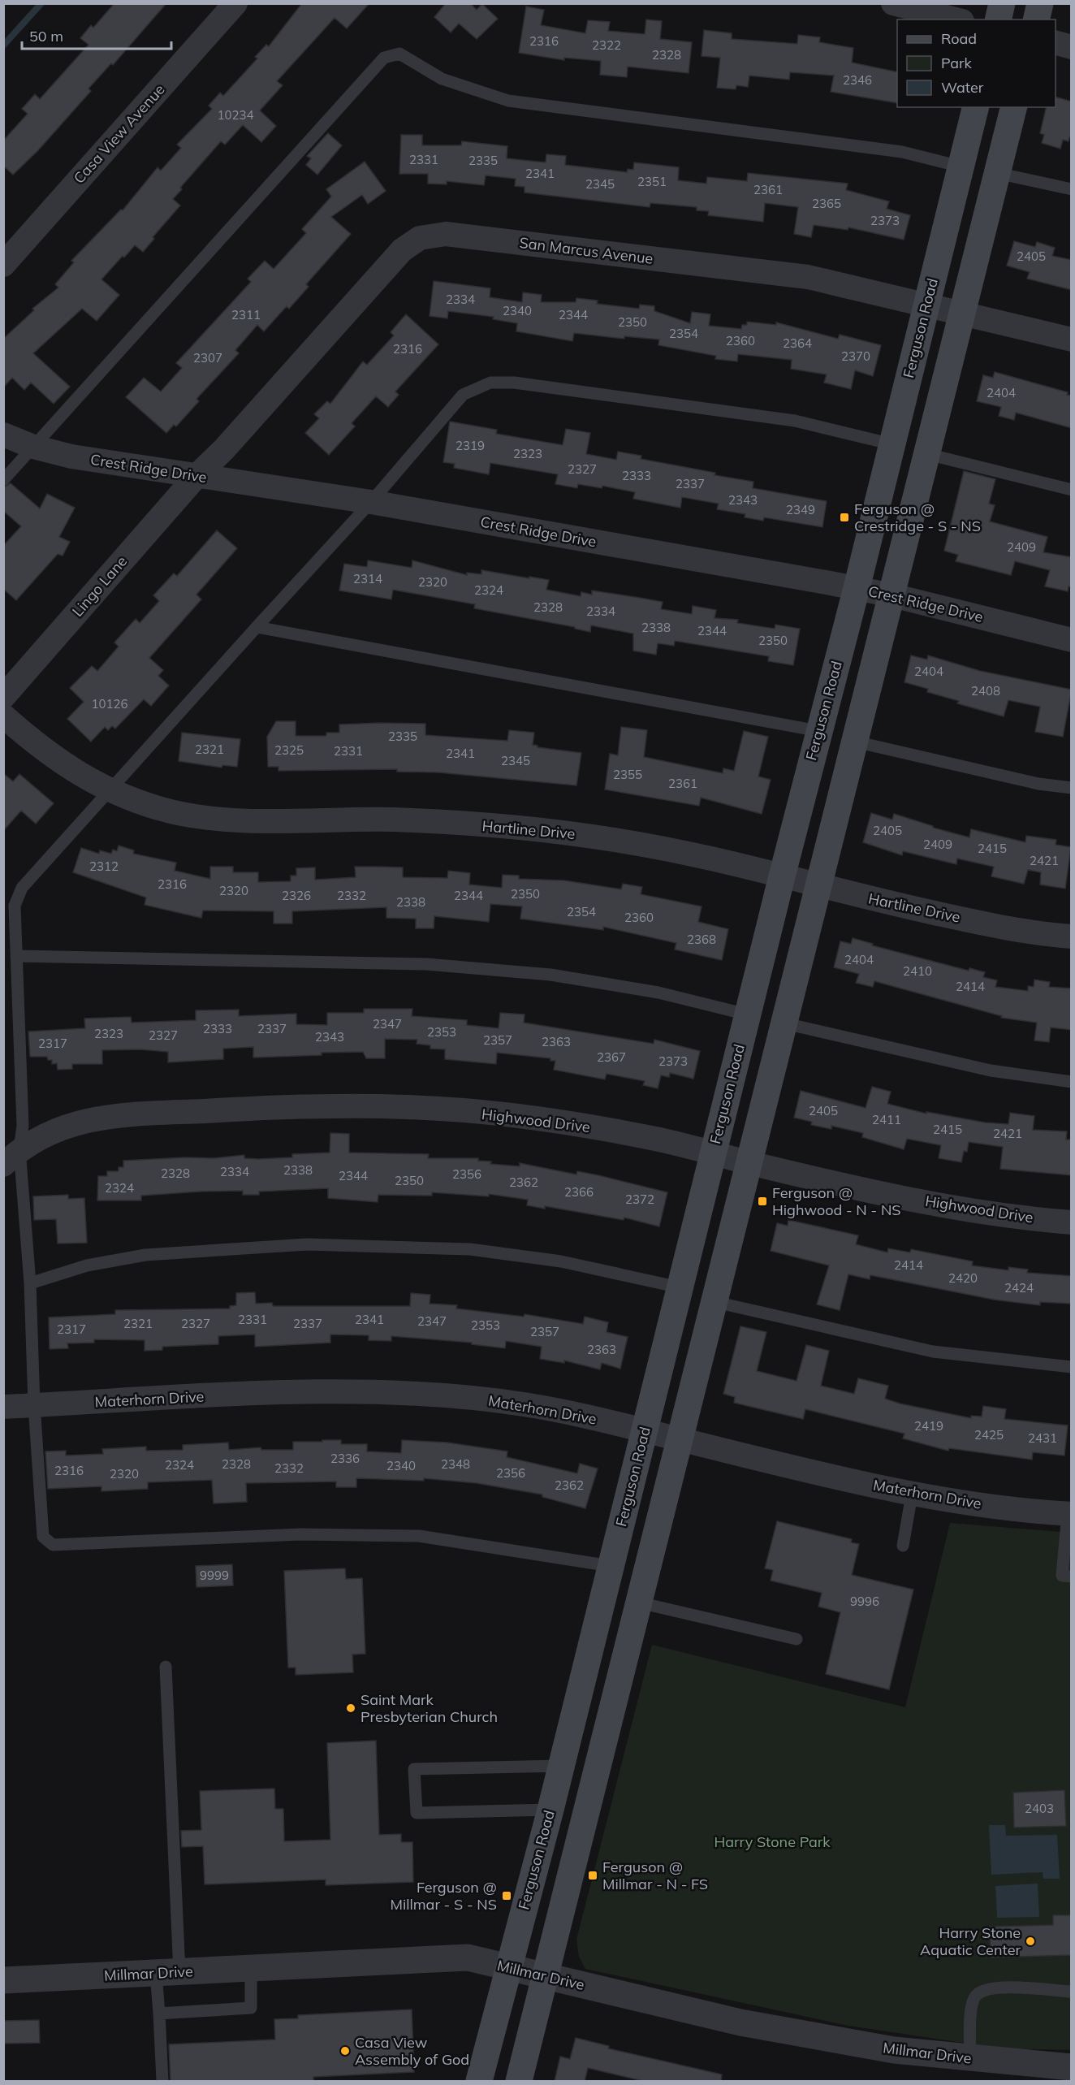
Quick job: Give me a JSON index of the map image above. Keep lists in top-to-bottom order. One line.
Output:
{"streets":{"main road":["Ferguson Road"],"street":["Casa View Avenue","San Marcus Avenue","Crest Ridge Drive","Lingo Lane","Hartline Drive","Highwood Drive","Materhorn Drive","Millmar Drive"]},"crossings":[["San Marcus Avenue","Ferguson Road"],["San Marcus Avenue","Crest Ridge Drive"],["San Marcus Avenue","Lingo Lane"],["Ferguson Road","Crest Ridge Drive"],["Ferguson Road","Hartline Drive"],["Ferguson Road","Highwood Drive"],["Ferguson Road","Materhorn Drive"],["Ferguson Road","Millmar Drive"],["Crest Ridge Drive","Lingo Lane"]],"parks":["Harry Stone Park"],"places":{"transit":["Ferguson @ Crestridge - S - NS","Ferguson @ Highwood - N - NS","Ferguson @ Millmar - N - FS","Ferguson @ Millmar - S - NS"],"other":["Saint Mark Presbyterian Church","Harry Stone Aquatic Center","Casa View Assembly of God"]},"house_numbers":["2316","2322","2328","2346","10234","2331","2335","2341","2351","2345","2361","2365","2373","2405","2334","2340","2311","2344","2350","2354","2360","2364","2316","2370","2307","2404","2319","2323","2327","2333","2337","2343","2349","2409","2314","2320","2324","2328","2334","2338","2344","2350","2404","2408","10126","2335","2321","2325","2331","2341","2345","2355","2361","2405","2409","2415","2421","2312","2316","2320","2350","2326","2332","2344","2338","2354","2360","2368","2404","2410","2414","2347","2333","2337","2353","2323","2327","2343","2357","2363","2317","2367","2373","2405","2411","2415","2421","2338","2334","2328","2356","2344","2350","2362","2324","2366","2372","2414","2420","2424","2331","2341","2347","2321","2327","2337","2353","2317","2357","2363","2419","2425","2431","2336","2328","2348","2324","2340","2332","2316","2356","2320","2362","9999","9996","2403"],"legend":["Road","Park","Water"],"scale_bar":"50 m"}
